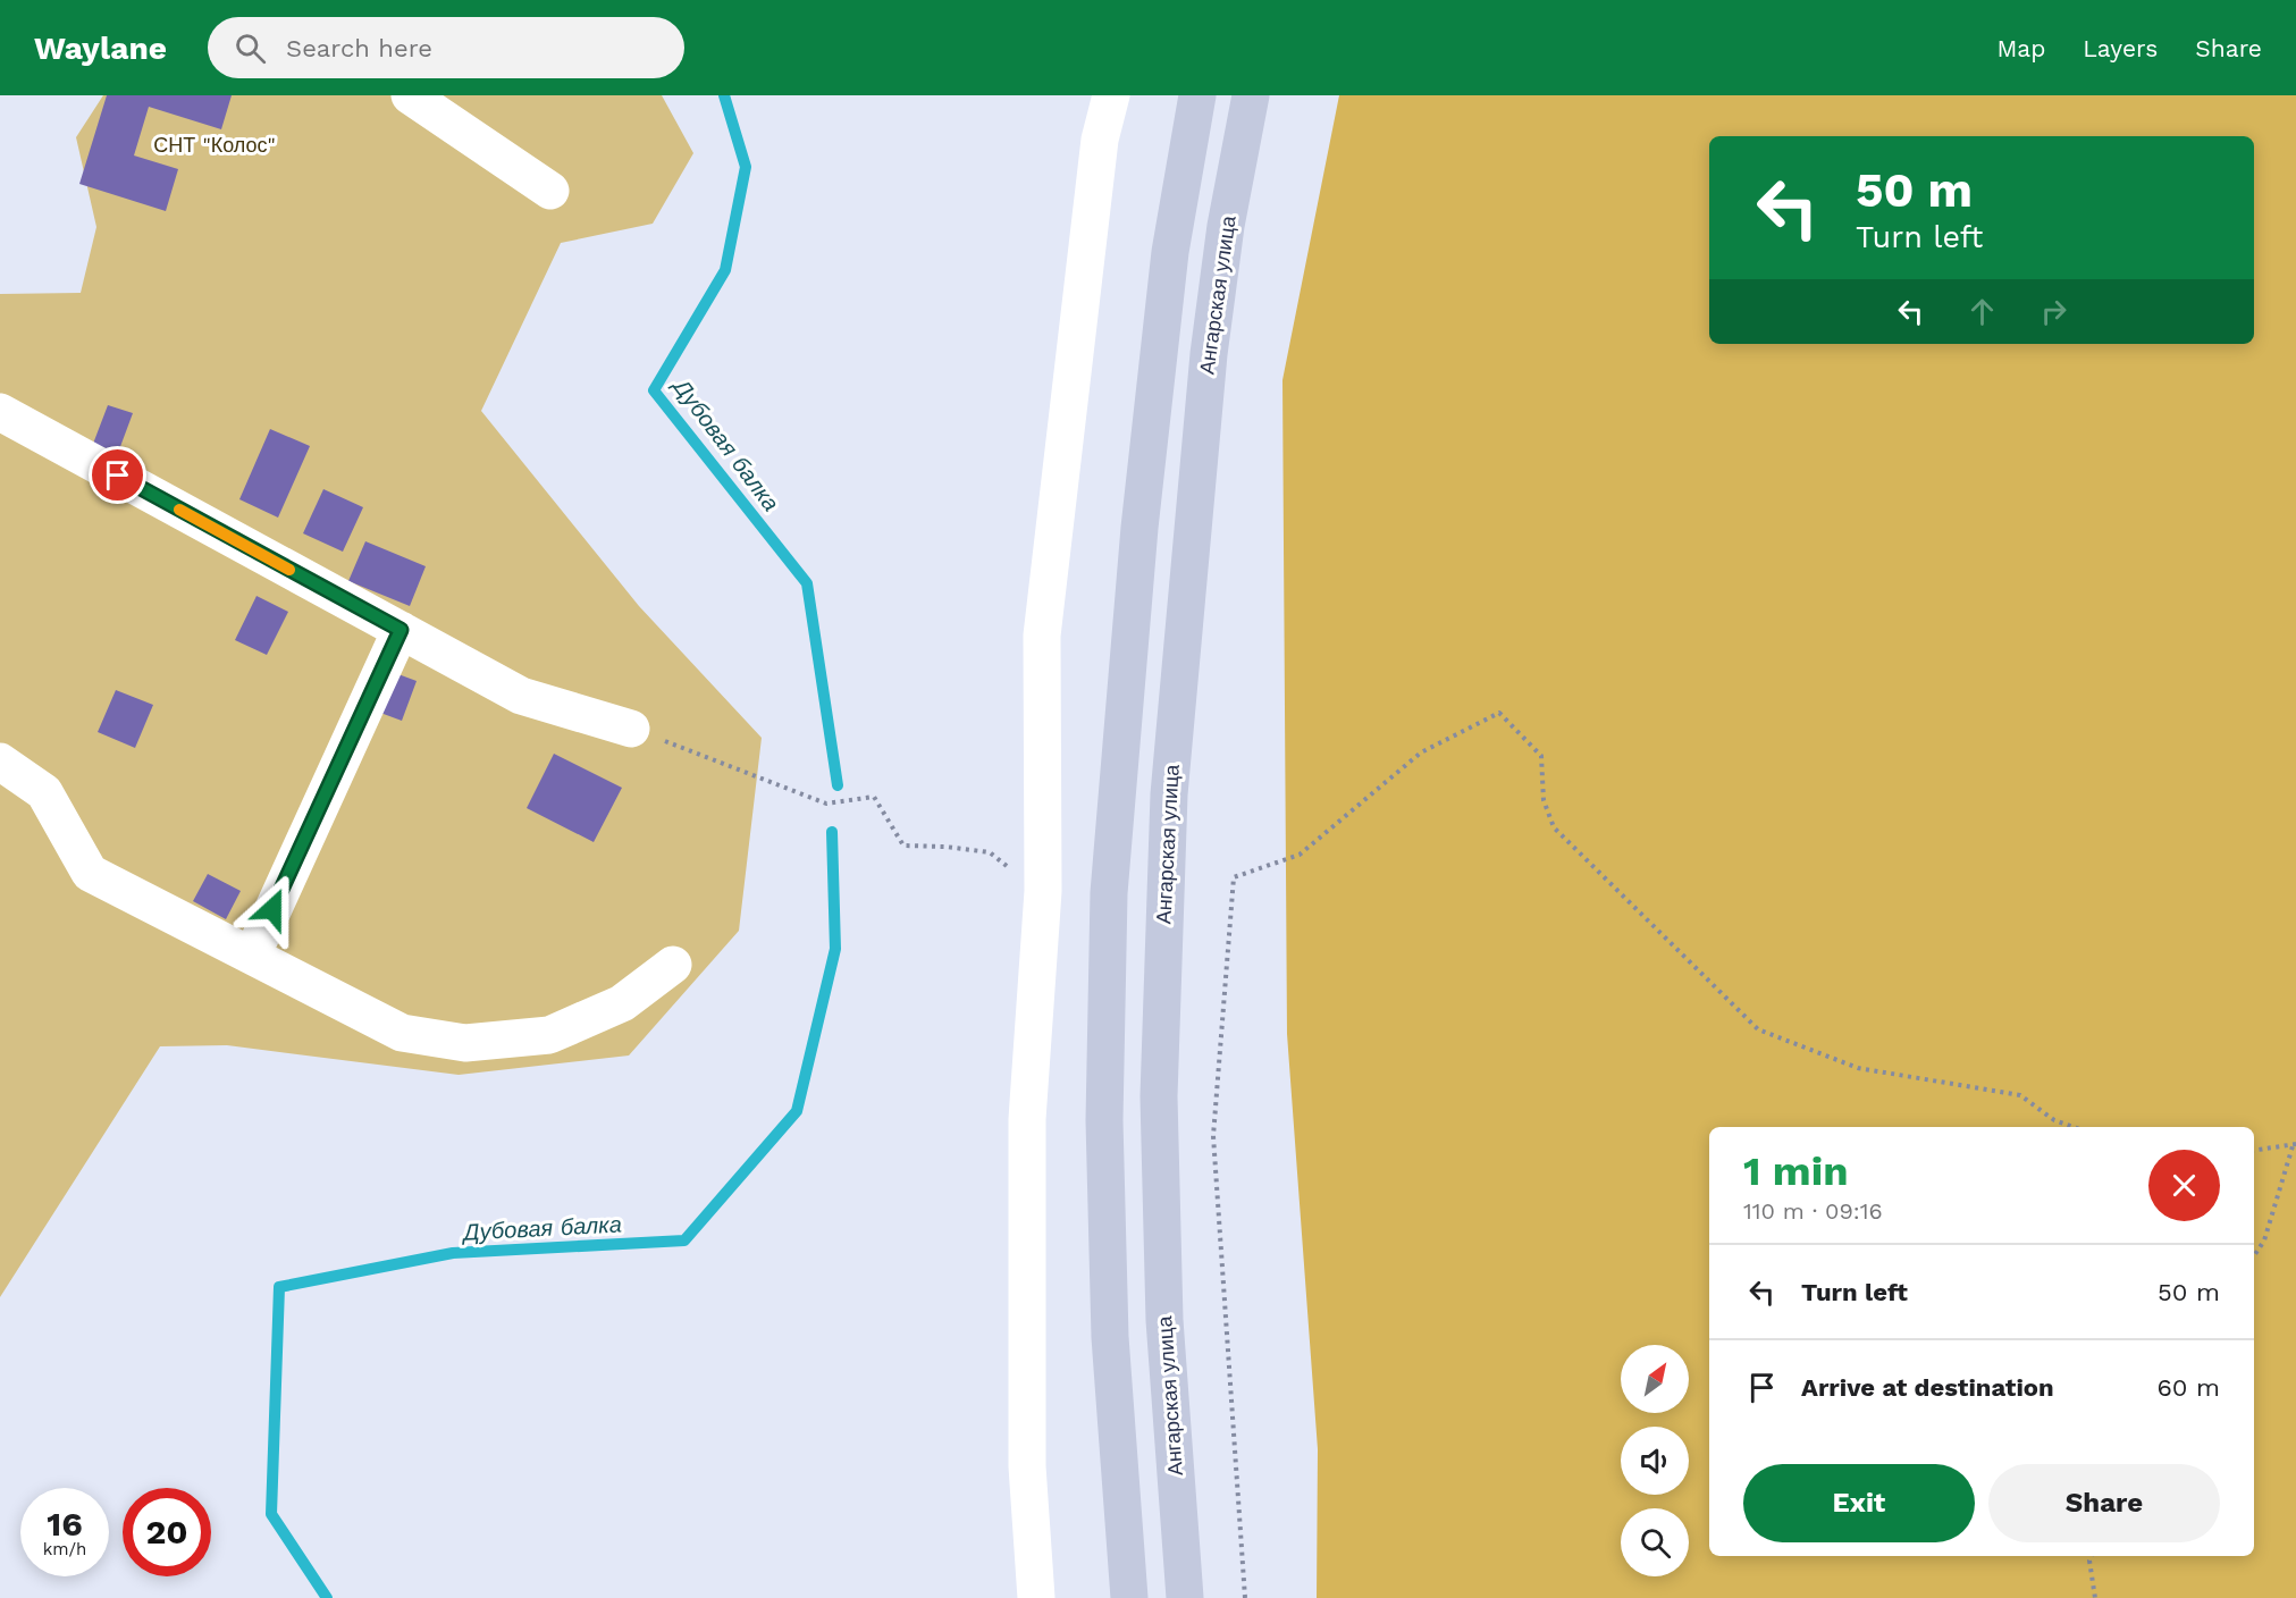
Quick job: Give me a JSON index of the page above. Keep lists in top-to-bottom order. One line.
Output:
{"streets":{"main road":["Ангарская улица"]},"water":["Дубовая балка"],"parks":["СНТ \"Колос\""],"north":"top right","page":{"header":"Waylane","search":"Search here","nav":["Map","Layers","Share"],"turn":["50 m","Turn left"],"heading":["1 min","110 m · 09:16"],"list":[{"name":"Turn left","value":"50 m"},{"name":"Arrive at destination","value":"60 m"}],"buttons":["Exit","Share"],"speed":"16 km/h","limit":"20"}}
